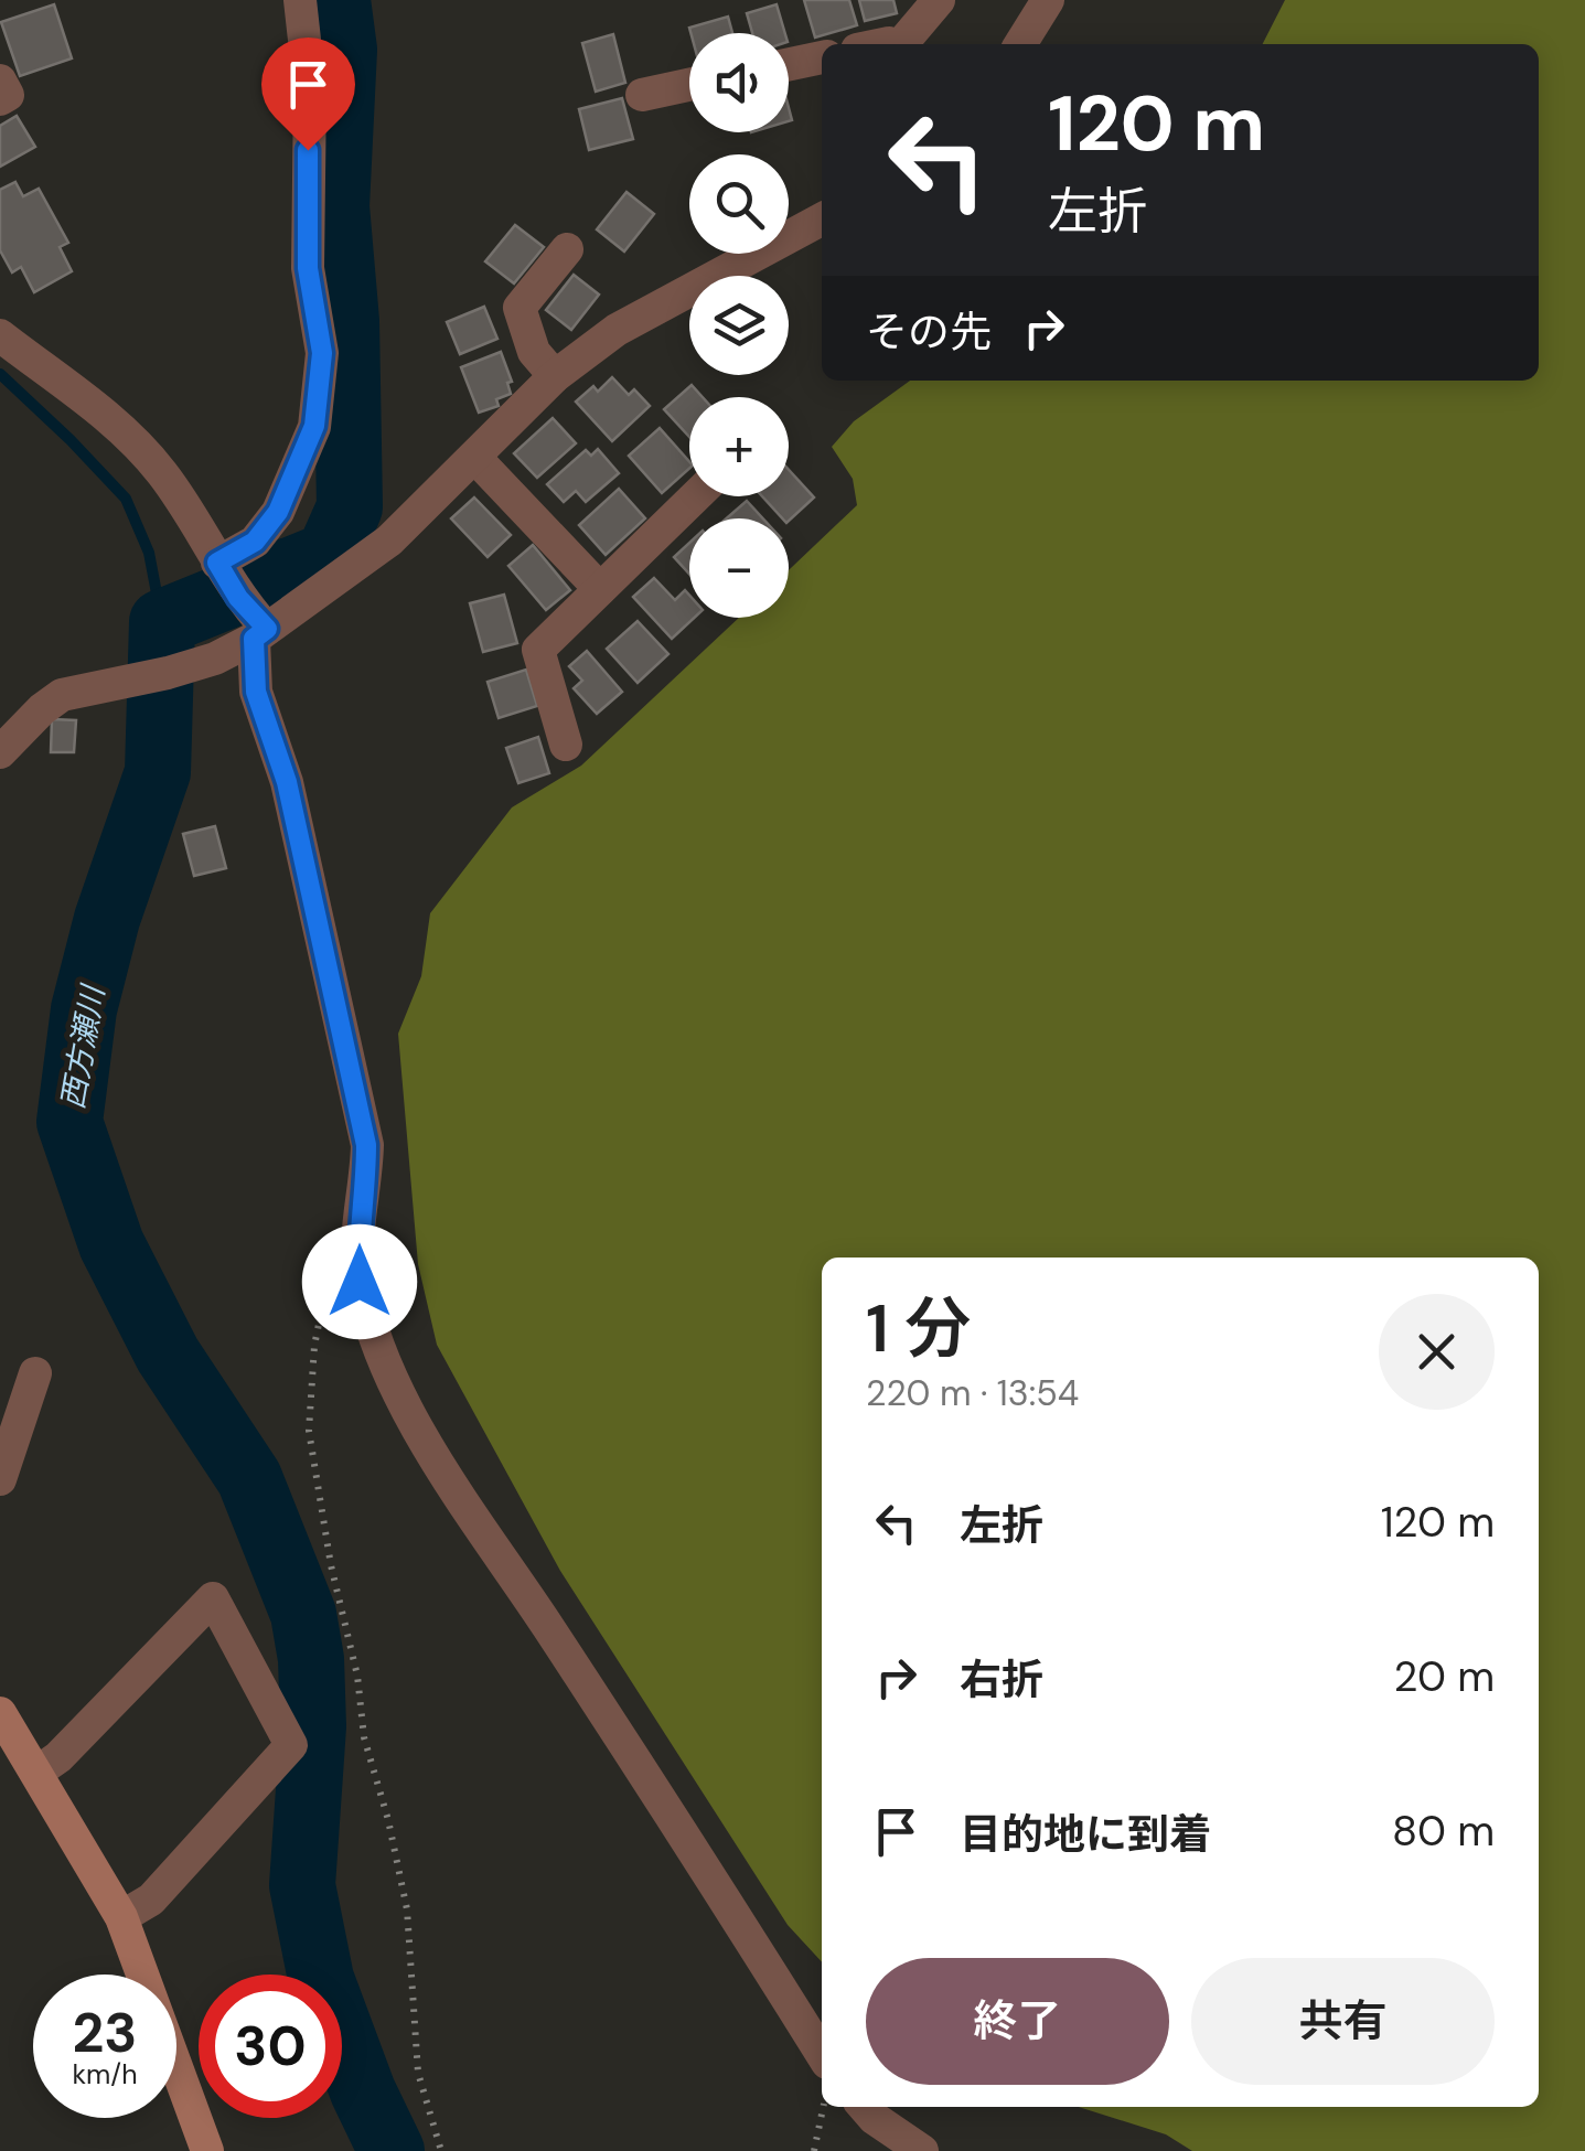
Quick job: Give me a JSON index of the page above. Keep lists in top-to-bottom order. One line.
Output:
{"water":["西方瀬川"],"page":{"map_buttons":["+","−"],"turn":["120 m","左折"],"then":"その先","heading":["1 分","220 m · 13:54"],"list":[{"name":"左折","value":"120 m"},{"name":"右折","value":"20 m"},{"name":"目的地に到着","value":"80 m"}],"buttons":["終了","共有"],"speed":"23 km/h","limit":"30"}}
